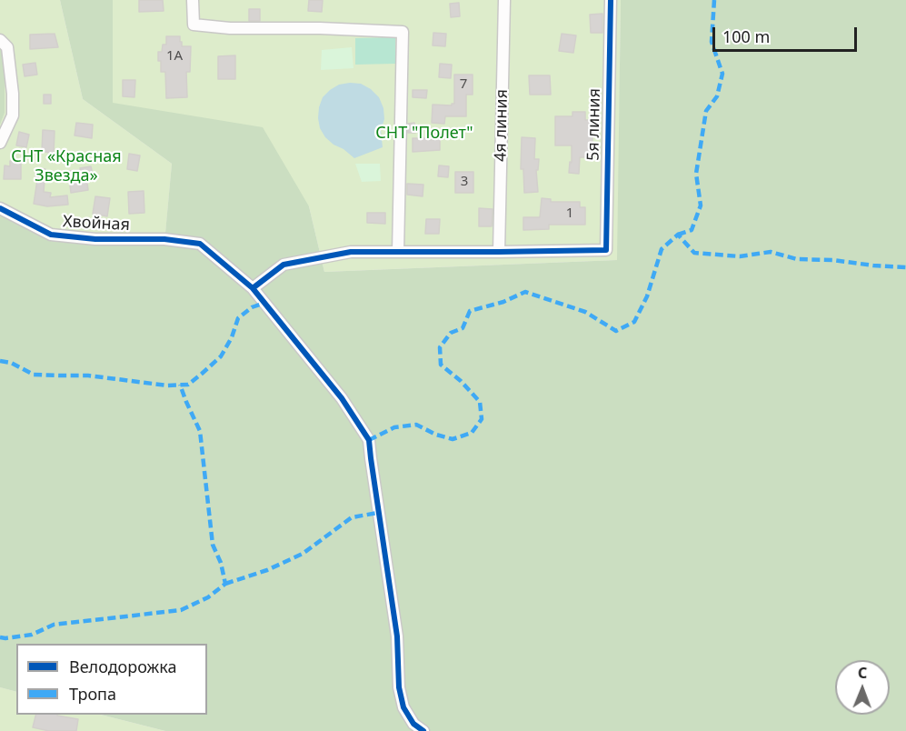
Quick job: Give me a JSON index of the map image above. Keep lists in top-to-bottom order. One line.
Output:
{"streets":{"street":["5я линия","4я линия","Хвойная"]},"crossings":[["5я линия","4я линия"]],"parks":["СНТ \"Полет\"","СНТ «Красная Звезда»"],"house_numbers":["1А","7","3","1"],"legend":["Велодорожка","Тропа"],"scale_bar":"100 m","north":"top"}
